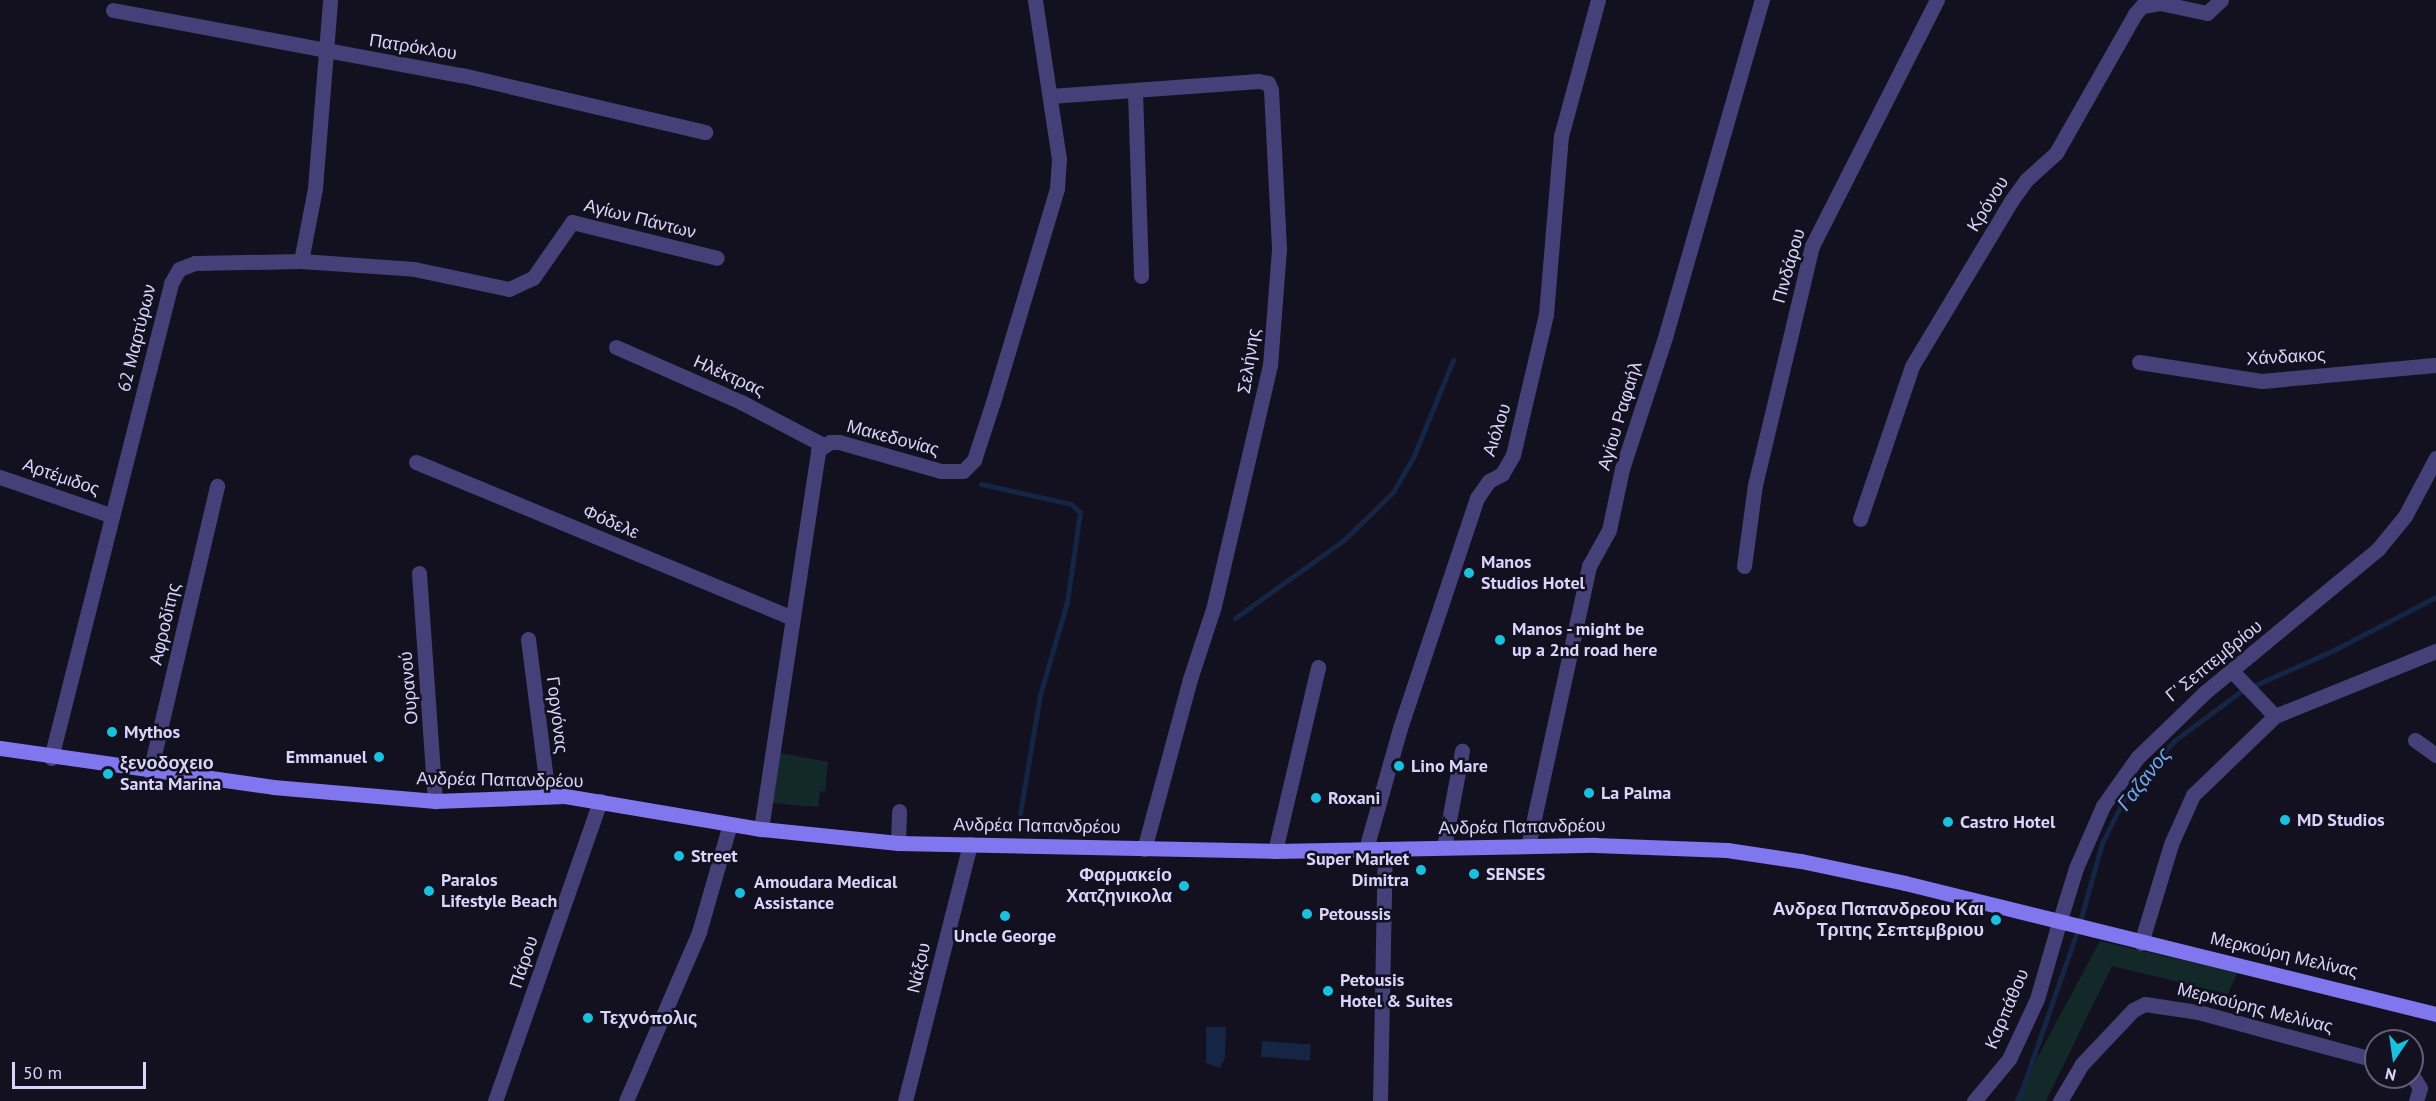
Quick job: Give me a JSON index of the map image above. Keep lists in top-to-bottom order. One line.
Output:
{"streets":{"main road":["Ανδρέα Παπανδρέου","Μερκούρη Μελίνας"],"street":["Πατρόκλου","Κρόνου","Αγίων Πάντων","Πινδάρου","62 Μαρτύρων","Χάνδακος","Σελήνης","Ηλέκτρας","Αγίου Ραφαήλ","Αιόλου","Μακεδονίας","Αρτέμιδος","Φόδελε","Αφροδίτης","Γ' Σεπτεμβρίου","Ουρανού","Γοργόνας","Πάρου","Νάξου","Μερκούρης Μελίνας","Καρπάθου"]},"crossings":[["Αγίων Πάντων","62 Μαρτύρων"],["62 Μαρτύρων","Αρτέμιδος"],["62 Μαρτύρων","Ανδρέα Παπανδρέου"],["Σελήνης","Μακεδονίας"],["Σελήνης","Ανδρέα Παπανδρέου"],["Ηλέκτρας","Μακεδονίας"],["Αγίου Ραφαήλ","Ανδρέα Παπανδρέου"],["Αιόλου","Ανδρέα Παπανδρέου"],["Μακεδονίας","Φόδελε"],["Μακεδονίας","Ανδρέα Παπανδρέου"],["Αφροδίτης","Ανδρέα Παπανδρέου"],["Γ' Σεπτεμβρίου","Ανδρέα Παπανδρέου"],["Γ' Σεπτεμβρίου","Καρπάθου"],["Ουρανού","Ανδρέα Παπανδρέου"],["Γοργόνας","Ανδρέα Παπανδρέου"],["Ανδρέα Παπανδρέου","Μερκούρη Μελίνας"],["Ανδρέα Παπανδρέου","Πάρου"],["Ανδρέα Παπανδρέου","Νάξου"],["Ανδρέα Παπανδρέου","Καρπάθου"]],"water":["Γαζανος"],"places":["Manos Studios Hotel","Manos - might be up a 2nd road here","Mythos","Emmanuel","Lino Mare","ξενοδοχειο Santa Marina","La Palma","Roxani","MD Studios","Castro Hotel","Street","Super Market Dimitra","SENSES","Φαρμακείο Χατζηνικολα","Paralos Lifestyle Beach","Amoudara Medical Assistance","Petoussis","Uncle George","Ανδρεα Παπανδρεου Και Τριτης Σεπτεμβριου","Petousis Hotel & Suites","Τεχνόπολις"],"scale_bar":"50 m","north":"bottom"}
